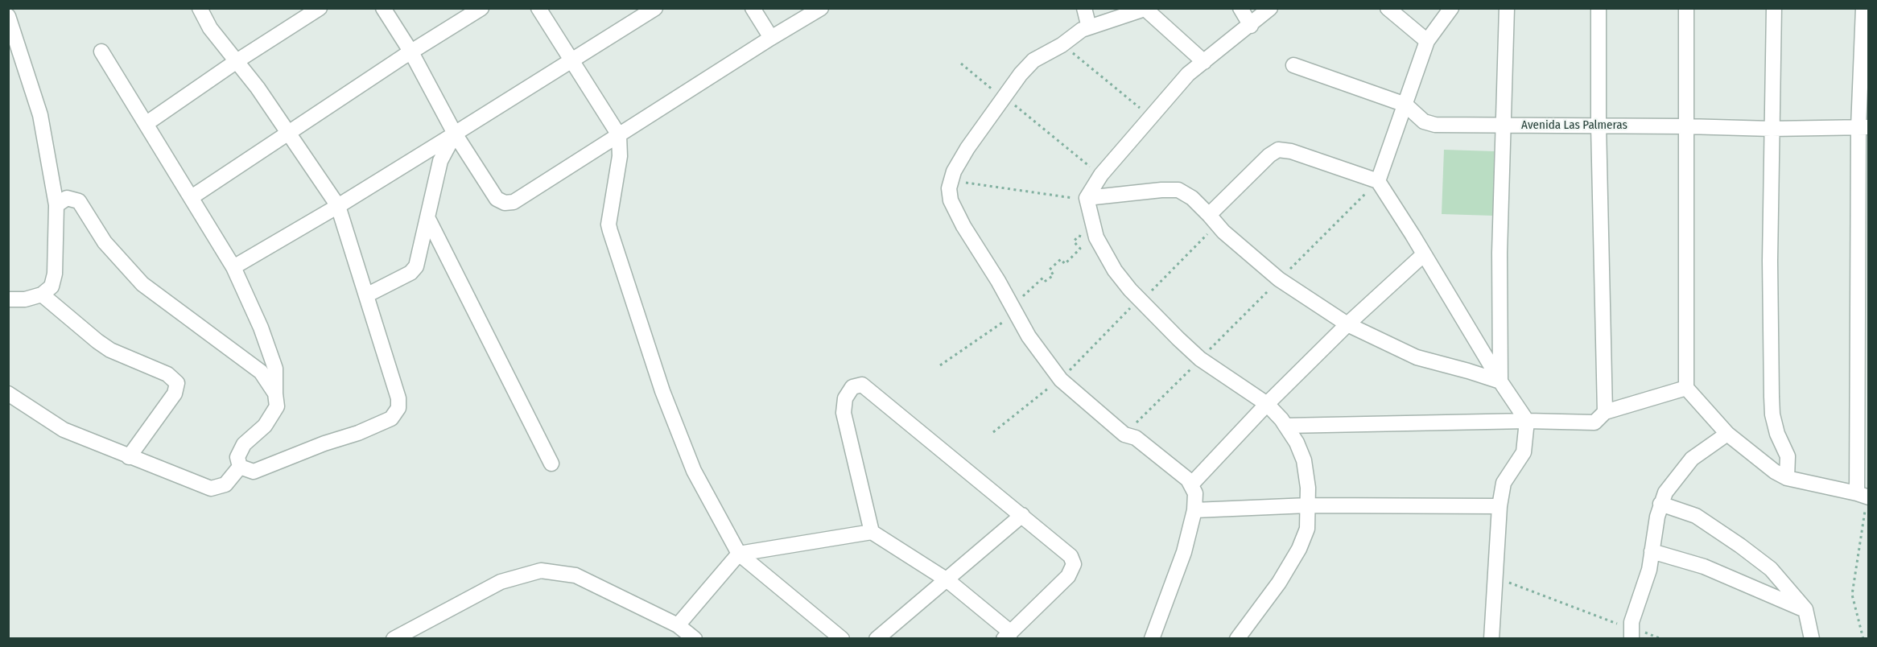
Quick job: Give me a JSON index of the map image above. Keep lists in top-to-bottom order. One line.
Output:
{"streets":{"street":["Avenida Las Palmeras"]}}
